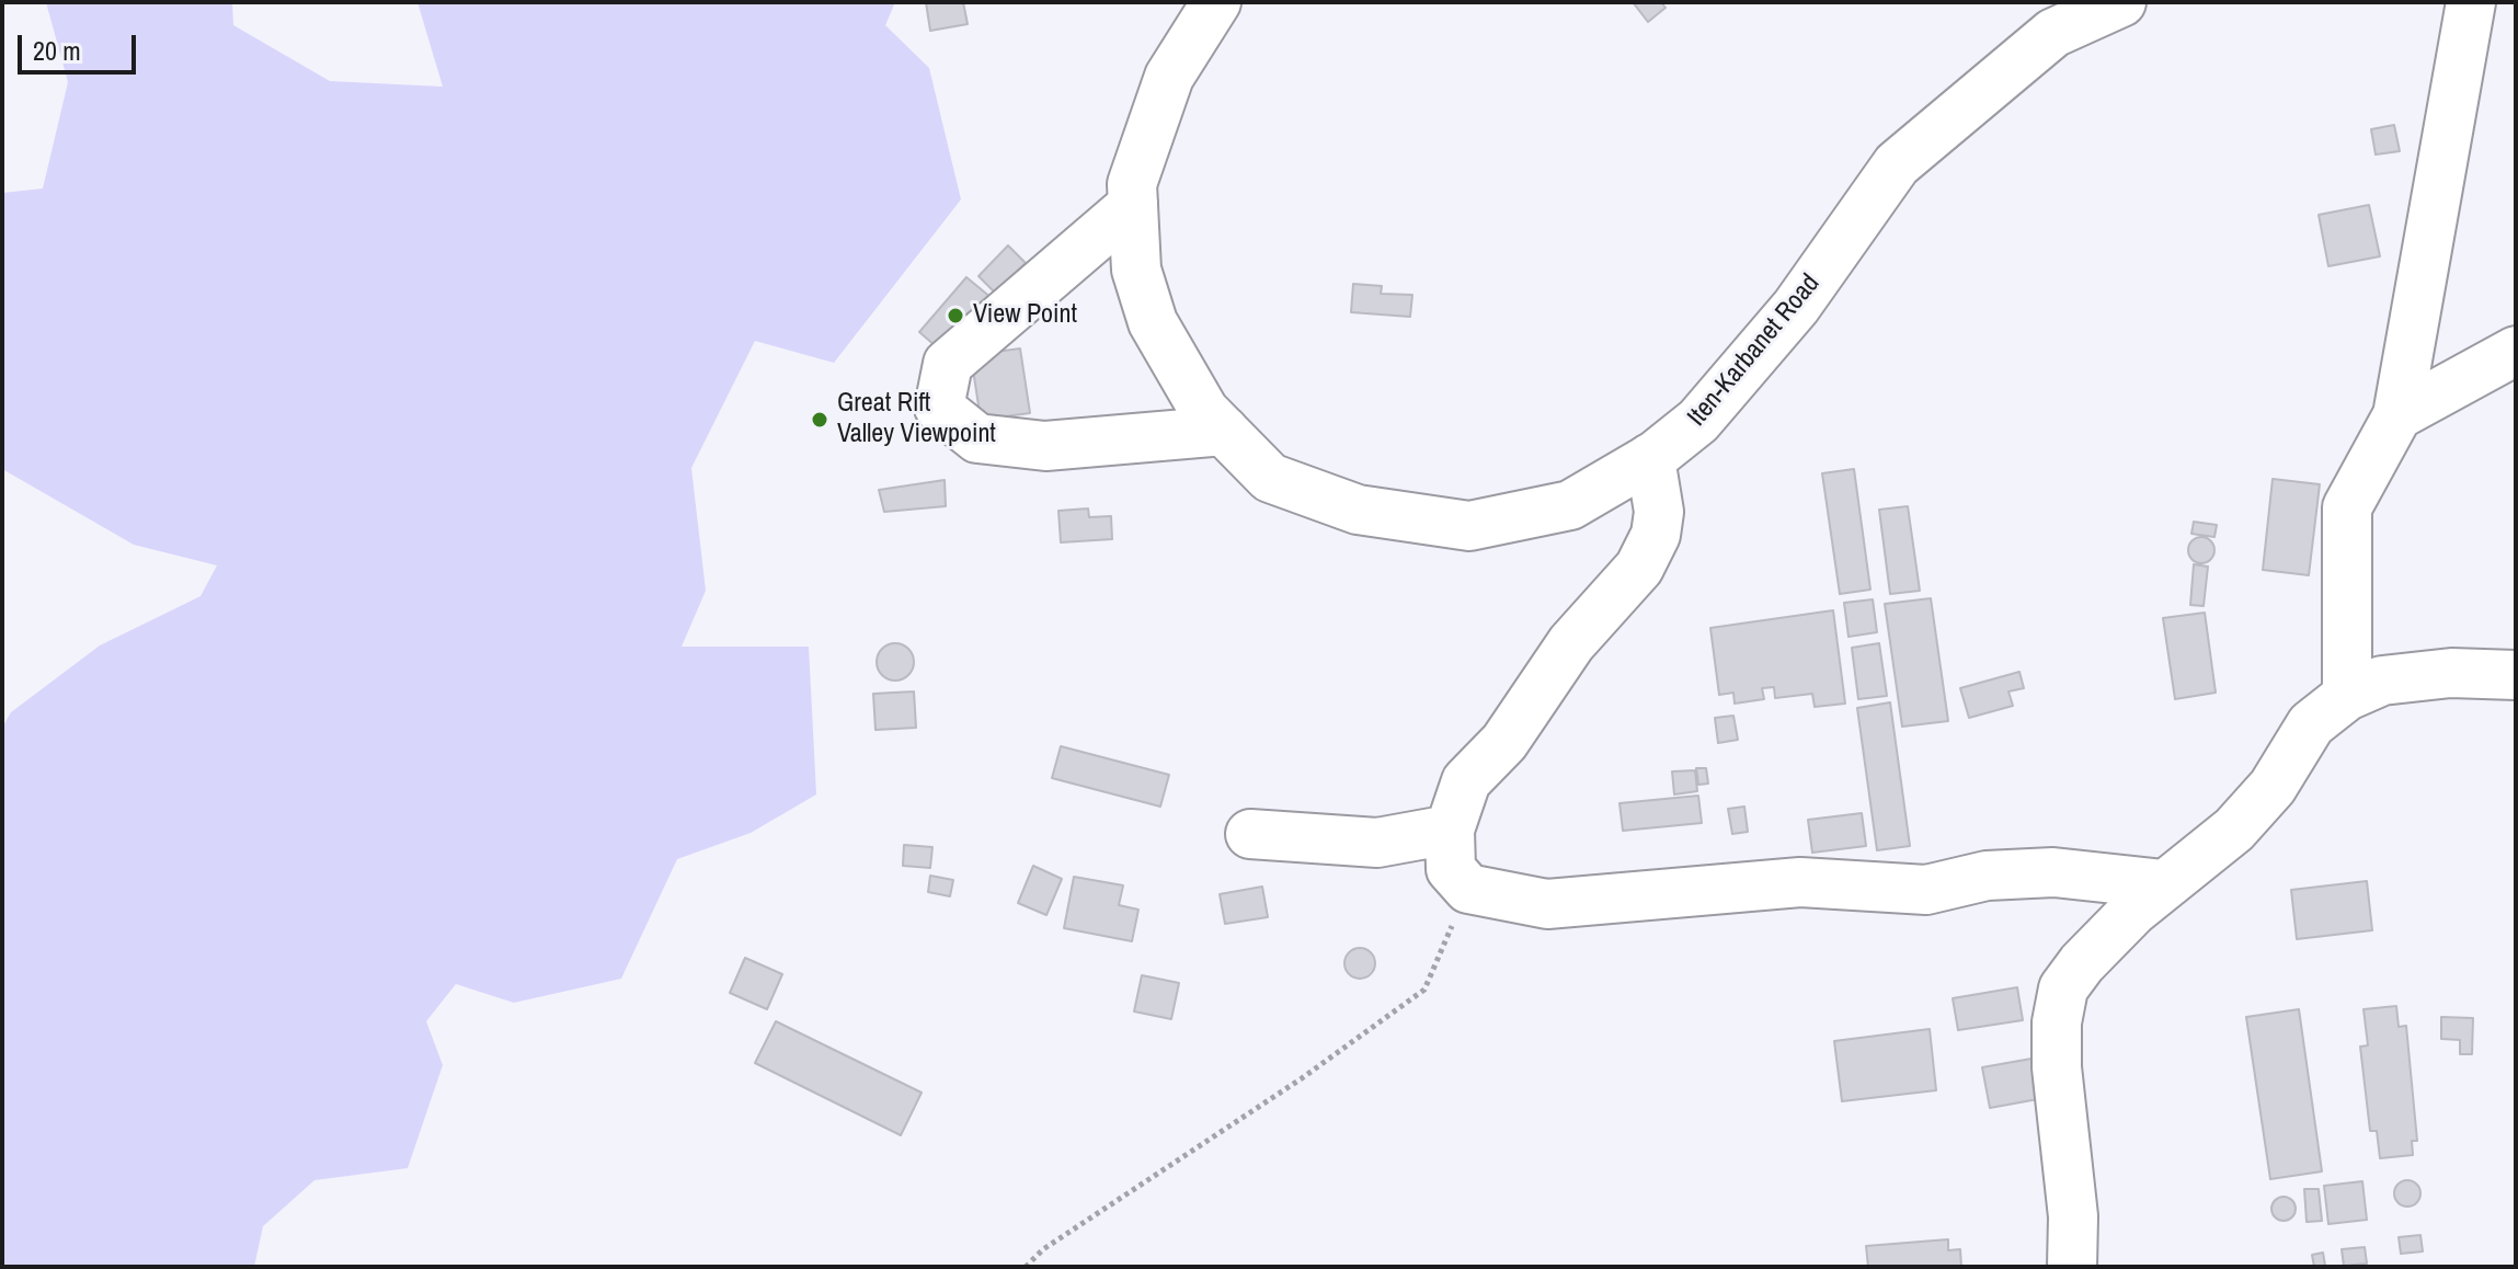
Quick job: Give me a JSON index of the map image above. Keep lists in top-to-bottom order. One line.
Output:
{"streets":{"street":["Iten-Karbanet Road"]},"places":["View Point","Great Rift Valley Viewpoint"],"scale_bar":"20 m"}
